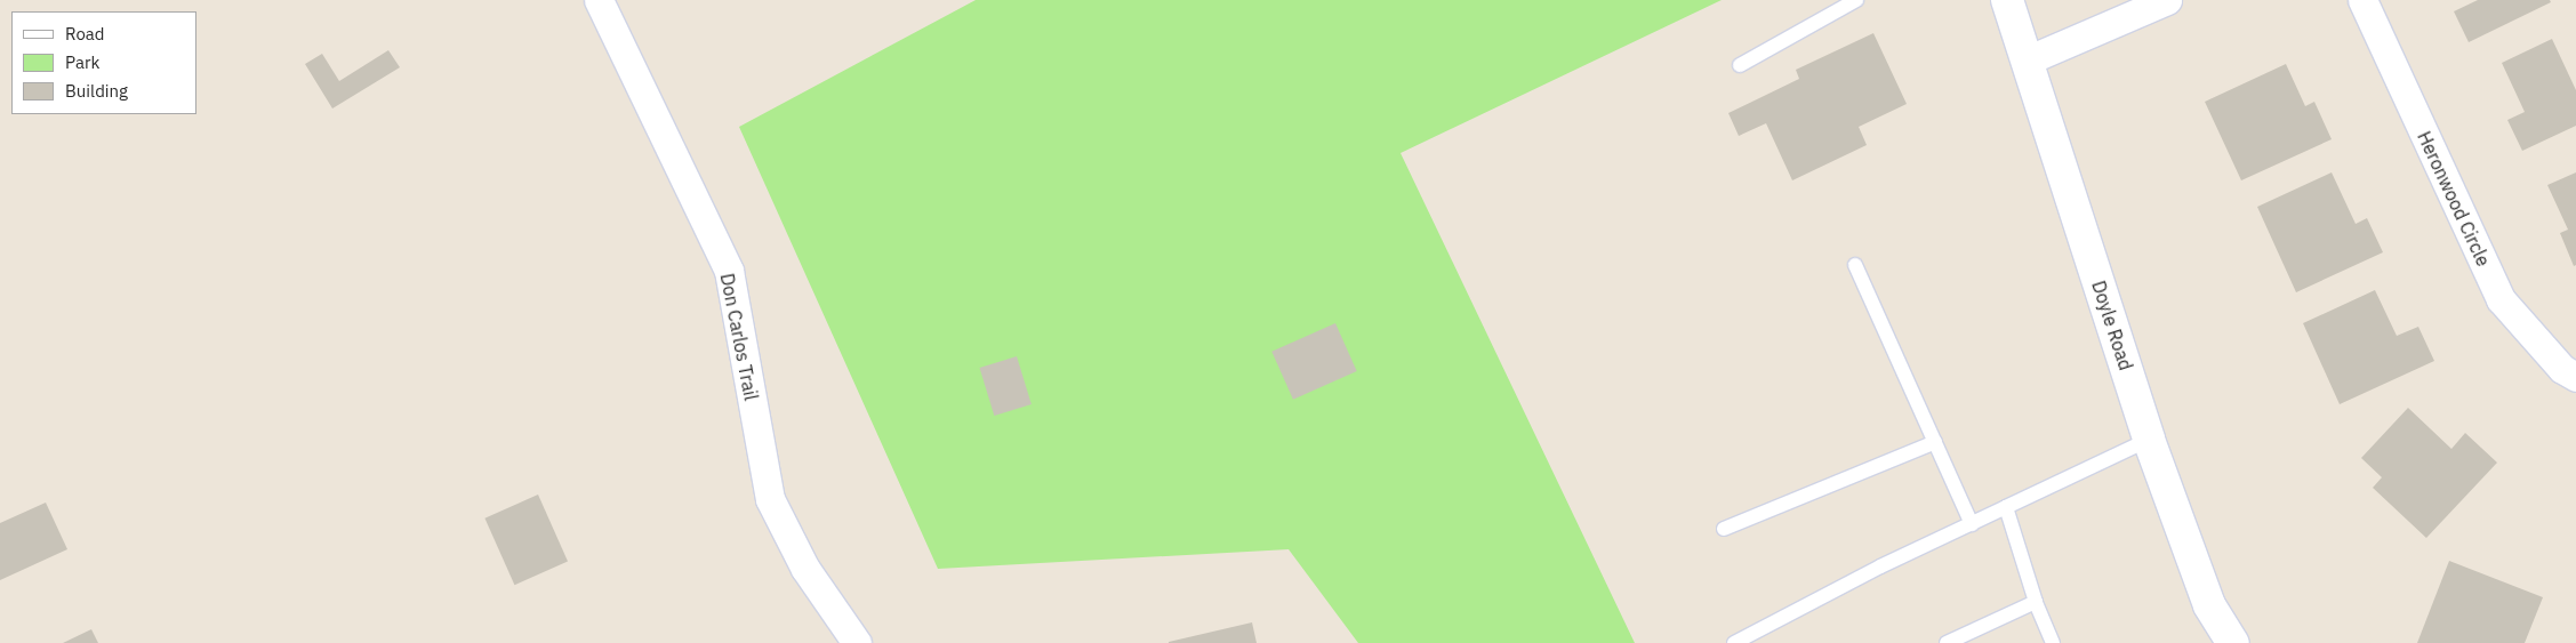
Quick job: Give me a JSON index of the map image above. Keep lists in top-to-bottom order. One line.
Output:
{"streets":{"main road":["Doyle Road"],"street":["Heronwood Circle","Don Carlos Trail"]},"legend":["Road","Park","Building"]}
